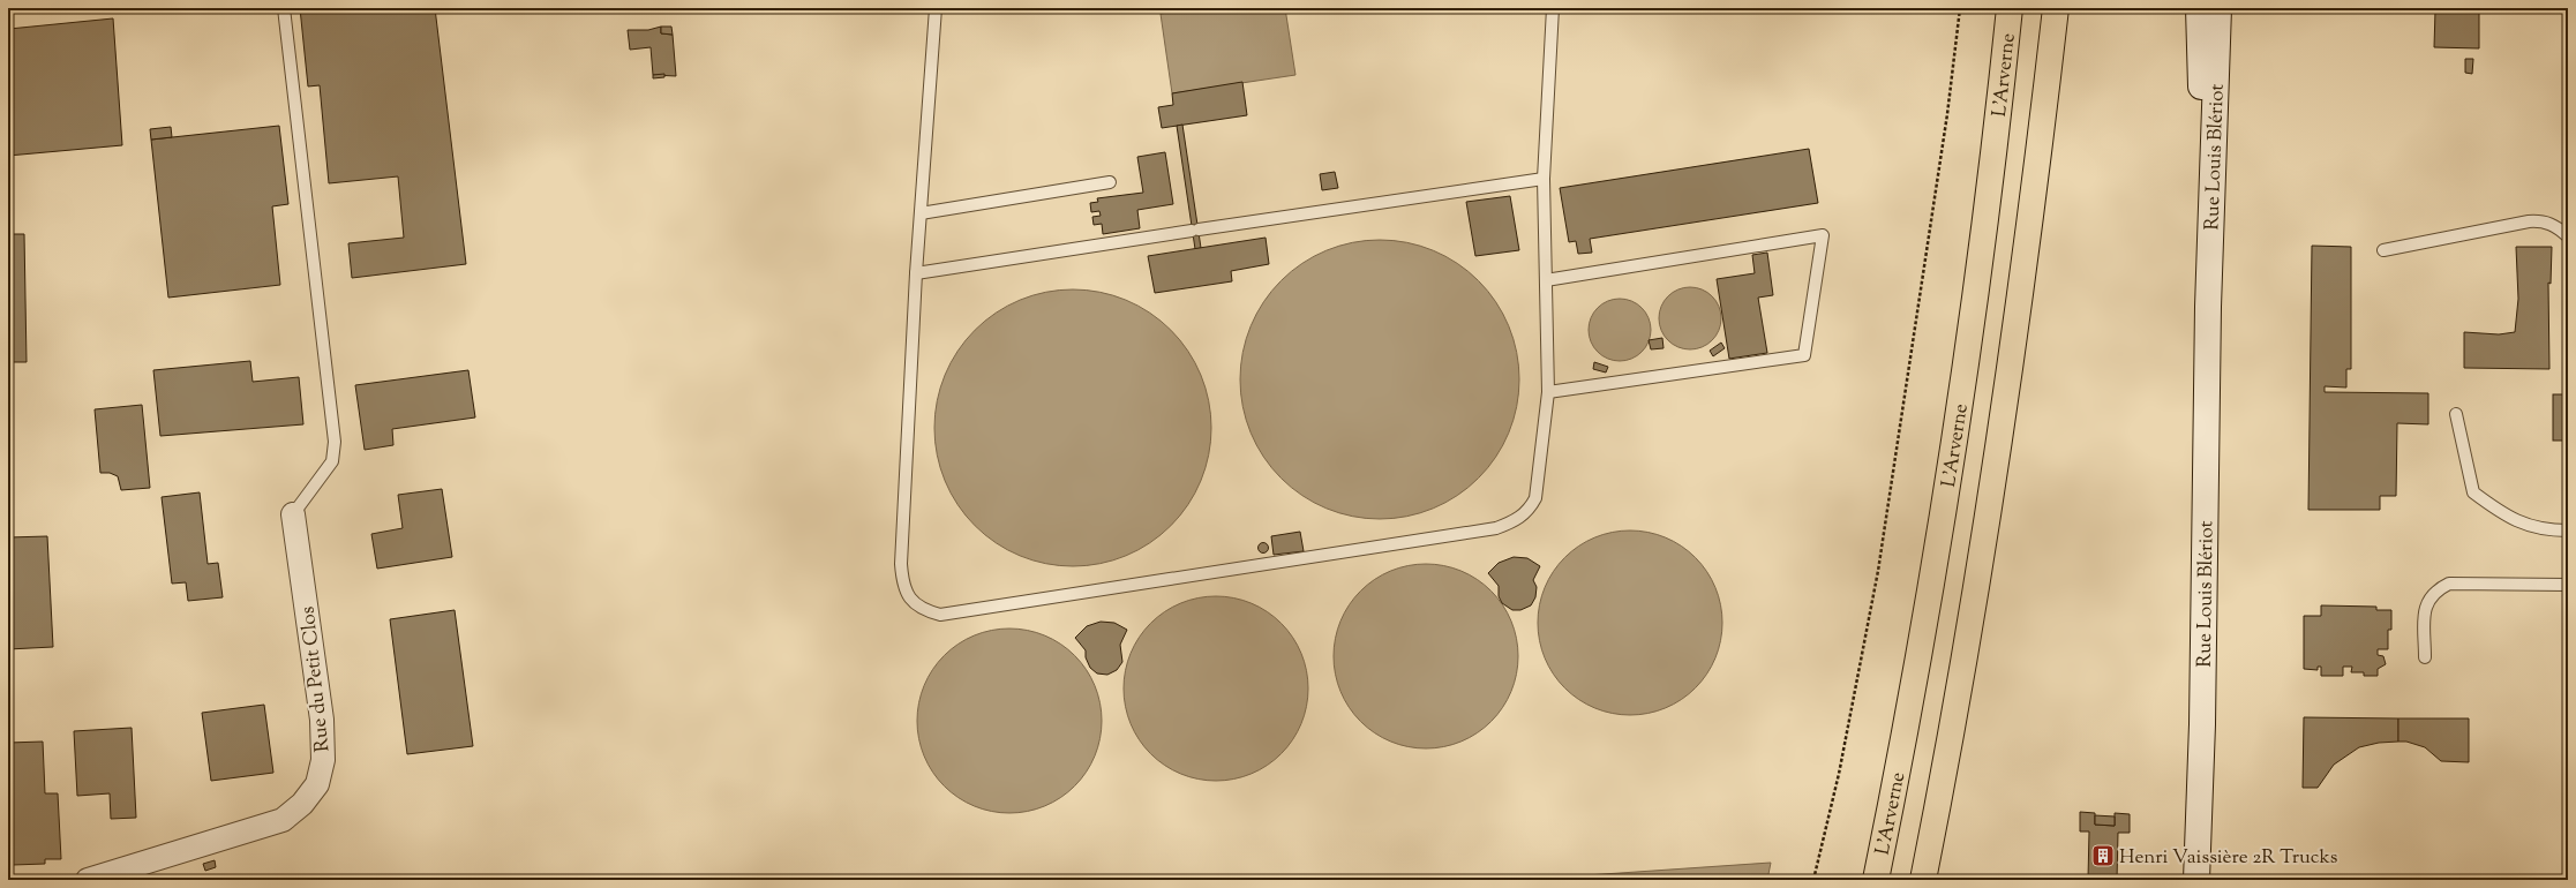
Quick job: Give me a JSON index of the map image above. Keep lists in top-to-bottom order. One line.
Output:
{"streets":{"highway":["L'Arverne"],"main road":["Rue Louis Blériot"],"street":["Rue du Petit Clos"]},"places":{"building":["Henri Vaissière 2R Trucks"]}}
